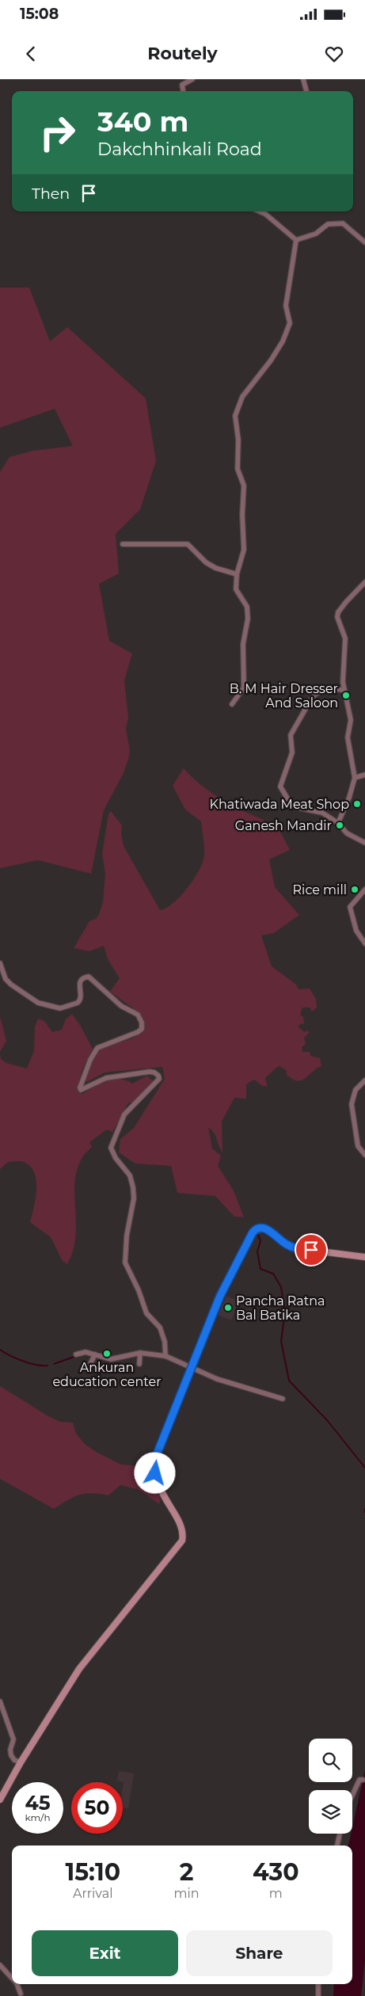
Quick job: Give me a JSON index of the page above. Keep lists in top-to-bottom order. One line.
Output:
{"places":["B. M Hair Dresser And Saloon","Khatiwada Meat Shop","Ganesh Mandir","Rice mill","Pancha Ratna Bal Batika","Ankuran education center"],"page":{"status":"15:08","header":"Routely","turn":["340 m","Dakchhinkali Road"],"then":"Then","speed":"45 km/h","limit":"50","eta":["15:10","Arrival","2","min","430","m"],"buttons":["Exit","Share"]}}
